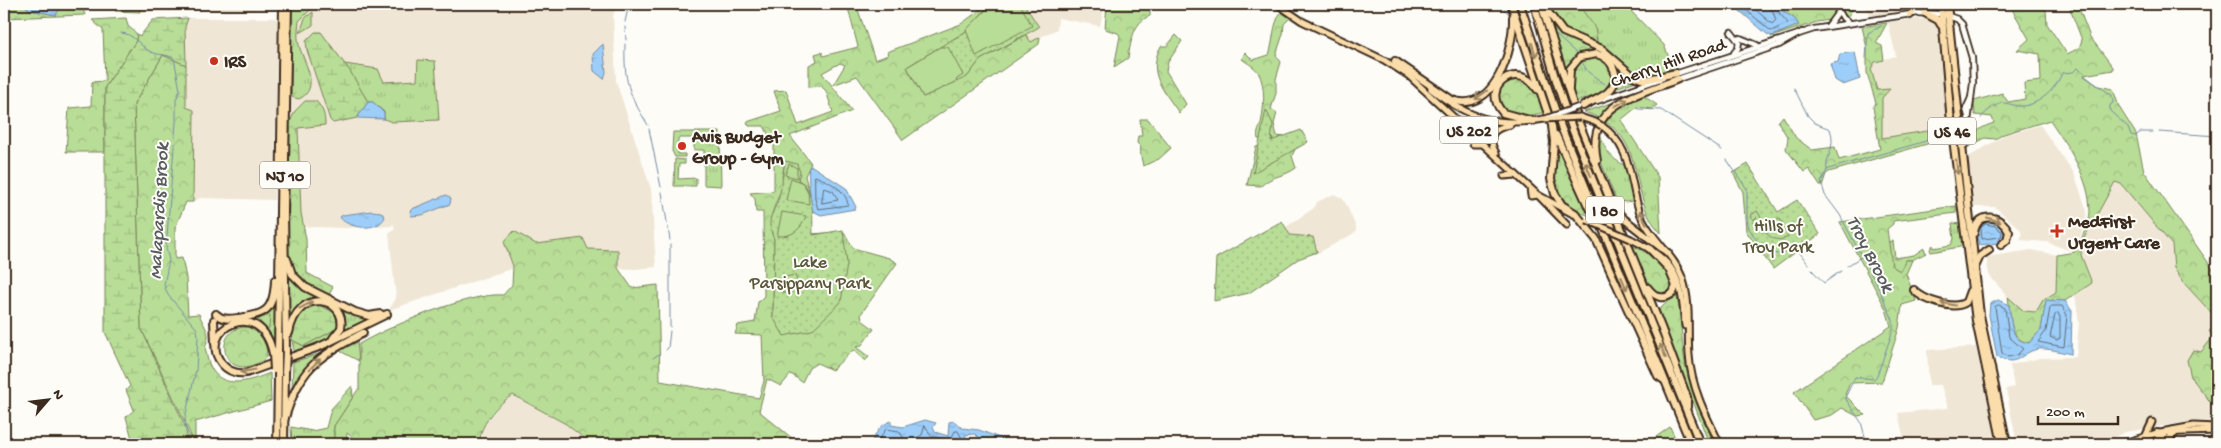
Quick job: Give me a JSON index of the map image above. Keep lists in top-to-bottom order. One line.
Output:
{"streets":{"highway":["US 46","NJ 10","I 80"],"main road":["Cherry Hill Road","US 202"]},"crossings":[["Cherry Hill Road","US 202"],["Cherry Hill Road","US 46"]],"water":["Malapardis Brook","Troy Brook"],"parks":["Hills of Troy Park","Lake Parsippany Park"],"places":{"other":["IRS","Avis Budget Group - Gym"],"health":["MedFirst Urgent Care"]},"scale_bar":"200 m","north":"top right"}
